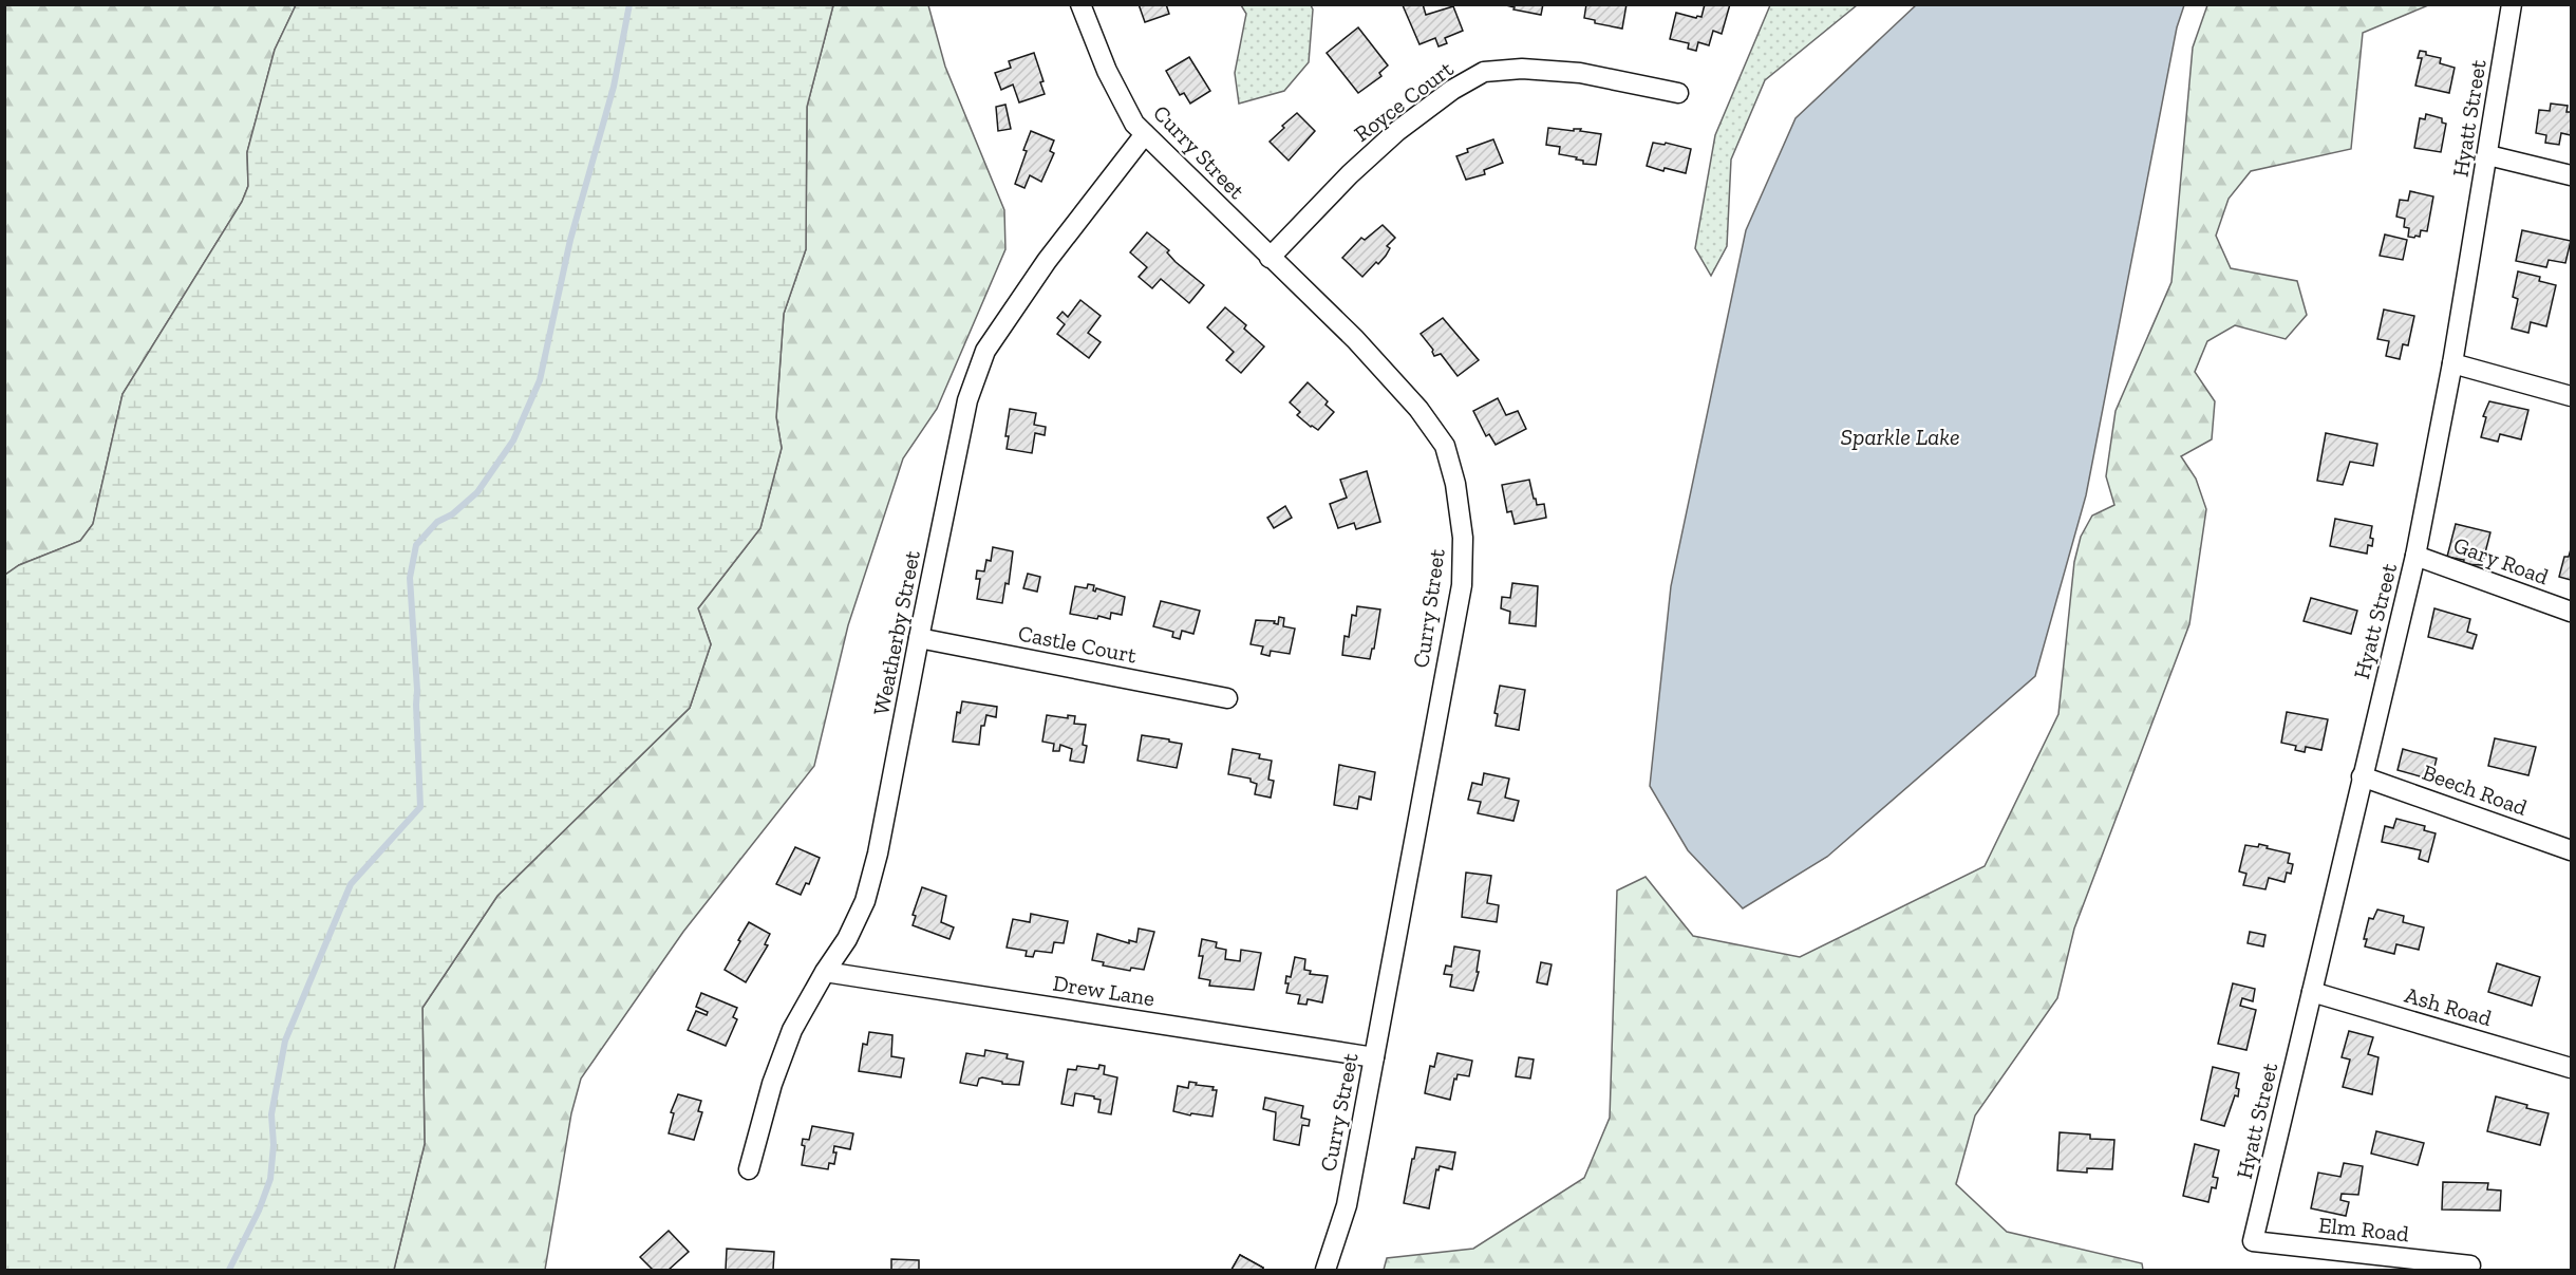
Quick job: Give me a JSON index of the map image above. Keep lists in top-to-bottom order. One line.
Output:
{"streets":{"street":["Royce Court","Hyatt Street","Curry Street","Gary Road","Weatherby Street","Castle Court","Beech Road","Drew Lane","Ash Road","Elm Road"]},"crossings":[["Royce Court","Curry Street"],["Hyatt Street","Gary Road"],["Hyatt Street","Beech Road"],["Hyatt Street","Ash Road"],["Hyatt Street","Elm Road"],["Curry Street","Weatherby Street"],["Curry Street","Drew Lane"],["Weatherby Street","Castle Court"],["Weatherby Street","Drew Lane"]],"water":["Sparkle Lake"]}
